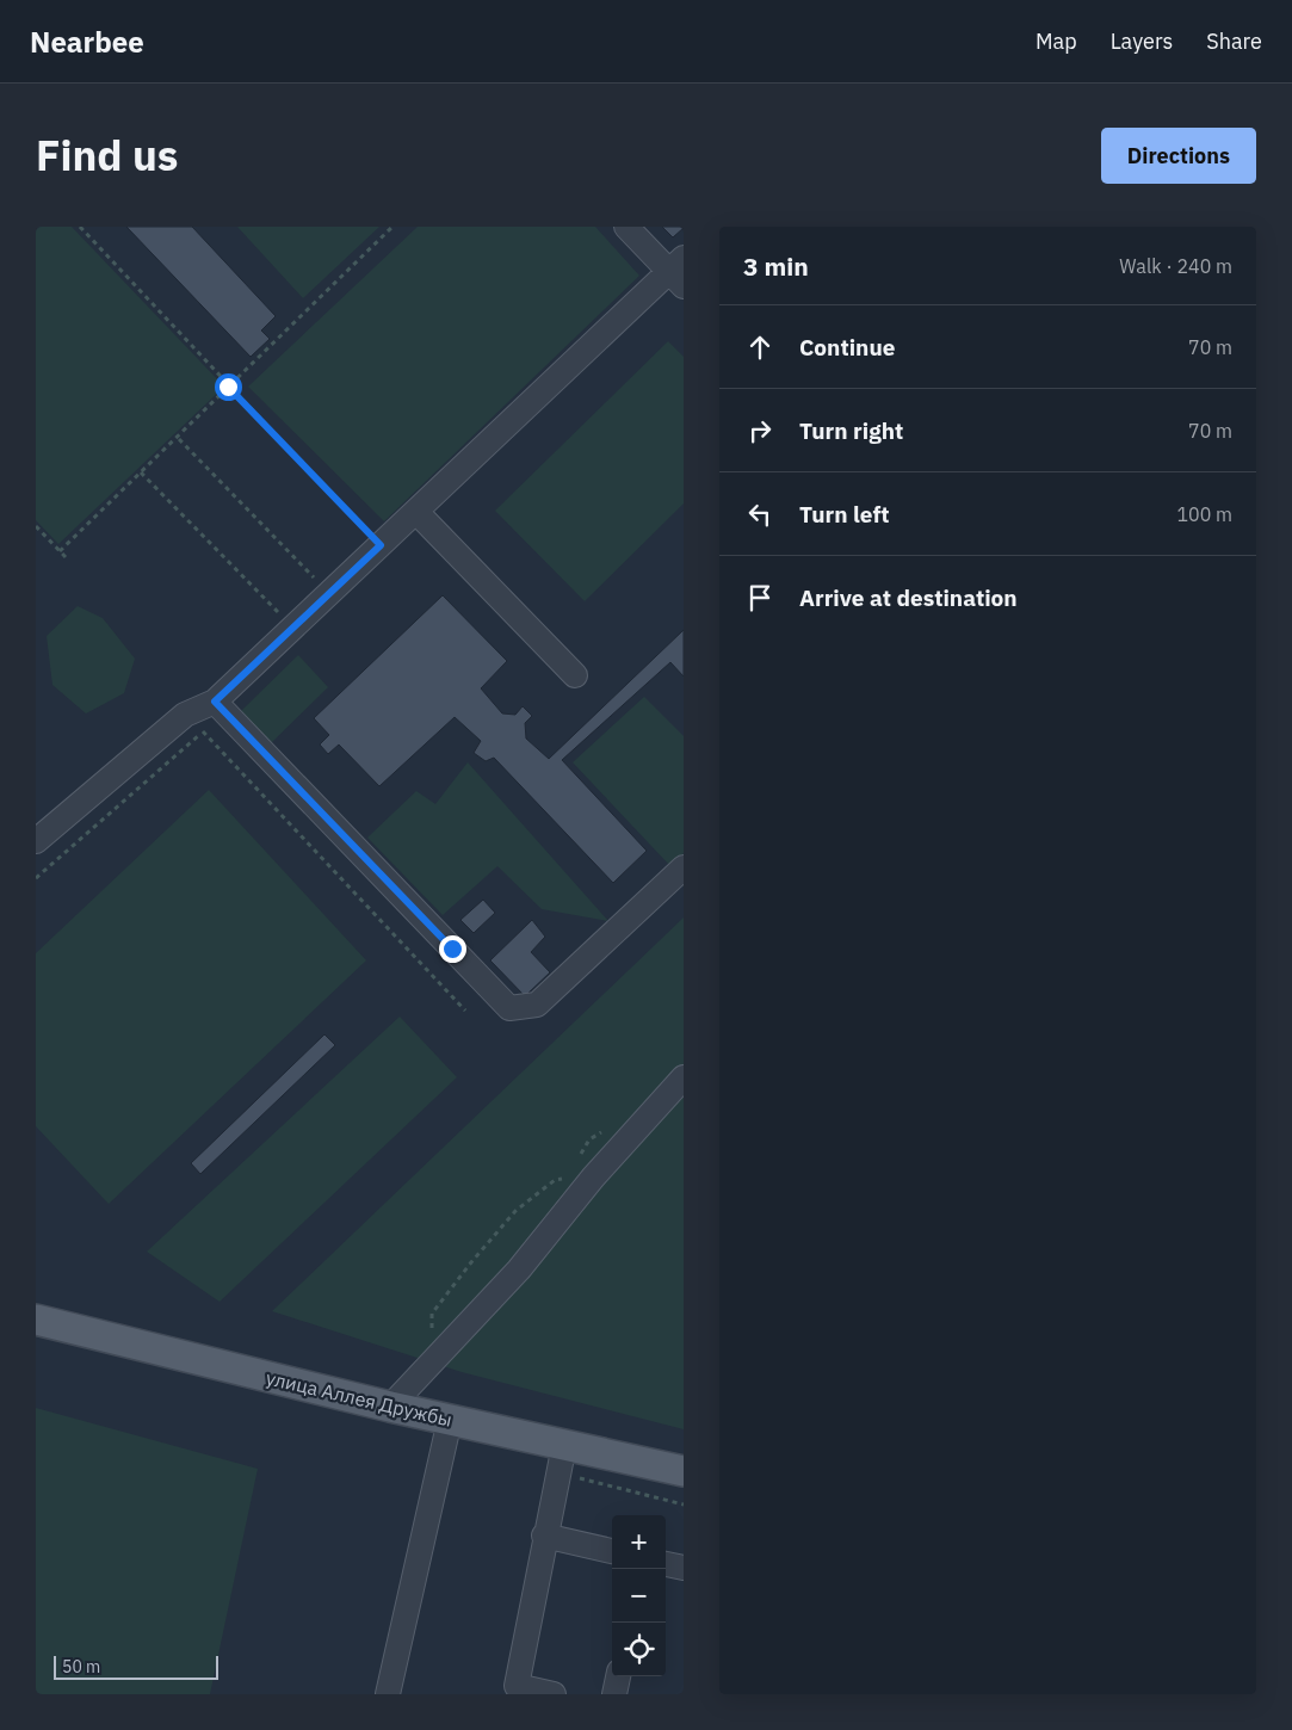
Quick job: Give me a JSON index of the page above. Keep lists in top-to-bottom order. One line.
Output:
{"streets":{"main road":["улица Аллея Дружбы"]},"scale_bar":"50 m","page":{"header":"Nearbee","nav":["Map","Layers","Share"],"title":"Find us","buttons":"Directions","heading":["3 min","Walk · 240 m"],"list":[["Continue","70 m"],["Turn right","70 m"],["Turn left","100 m"],"Arrive at destination"],"map_buttons":["+","−"],"scale":"50 m"}}
